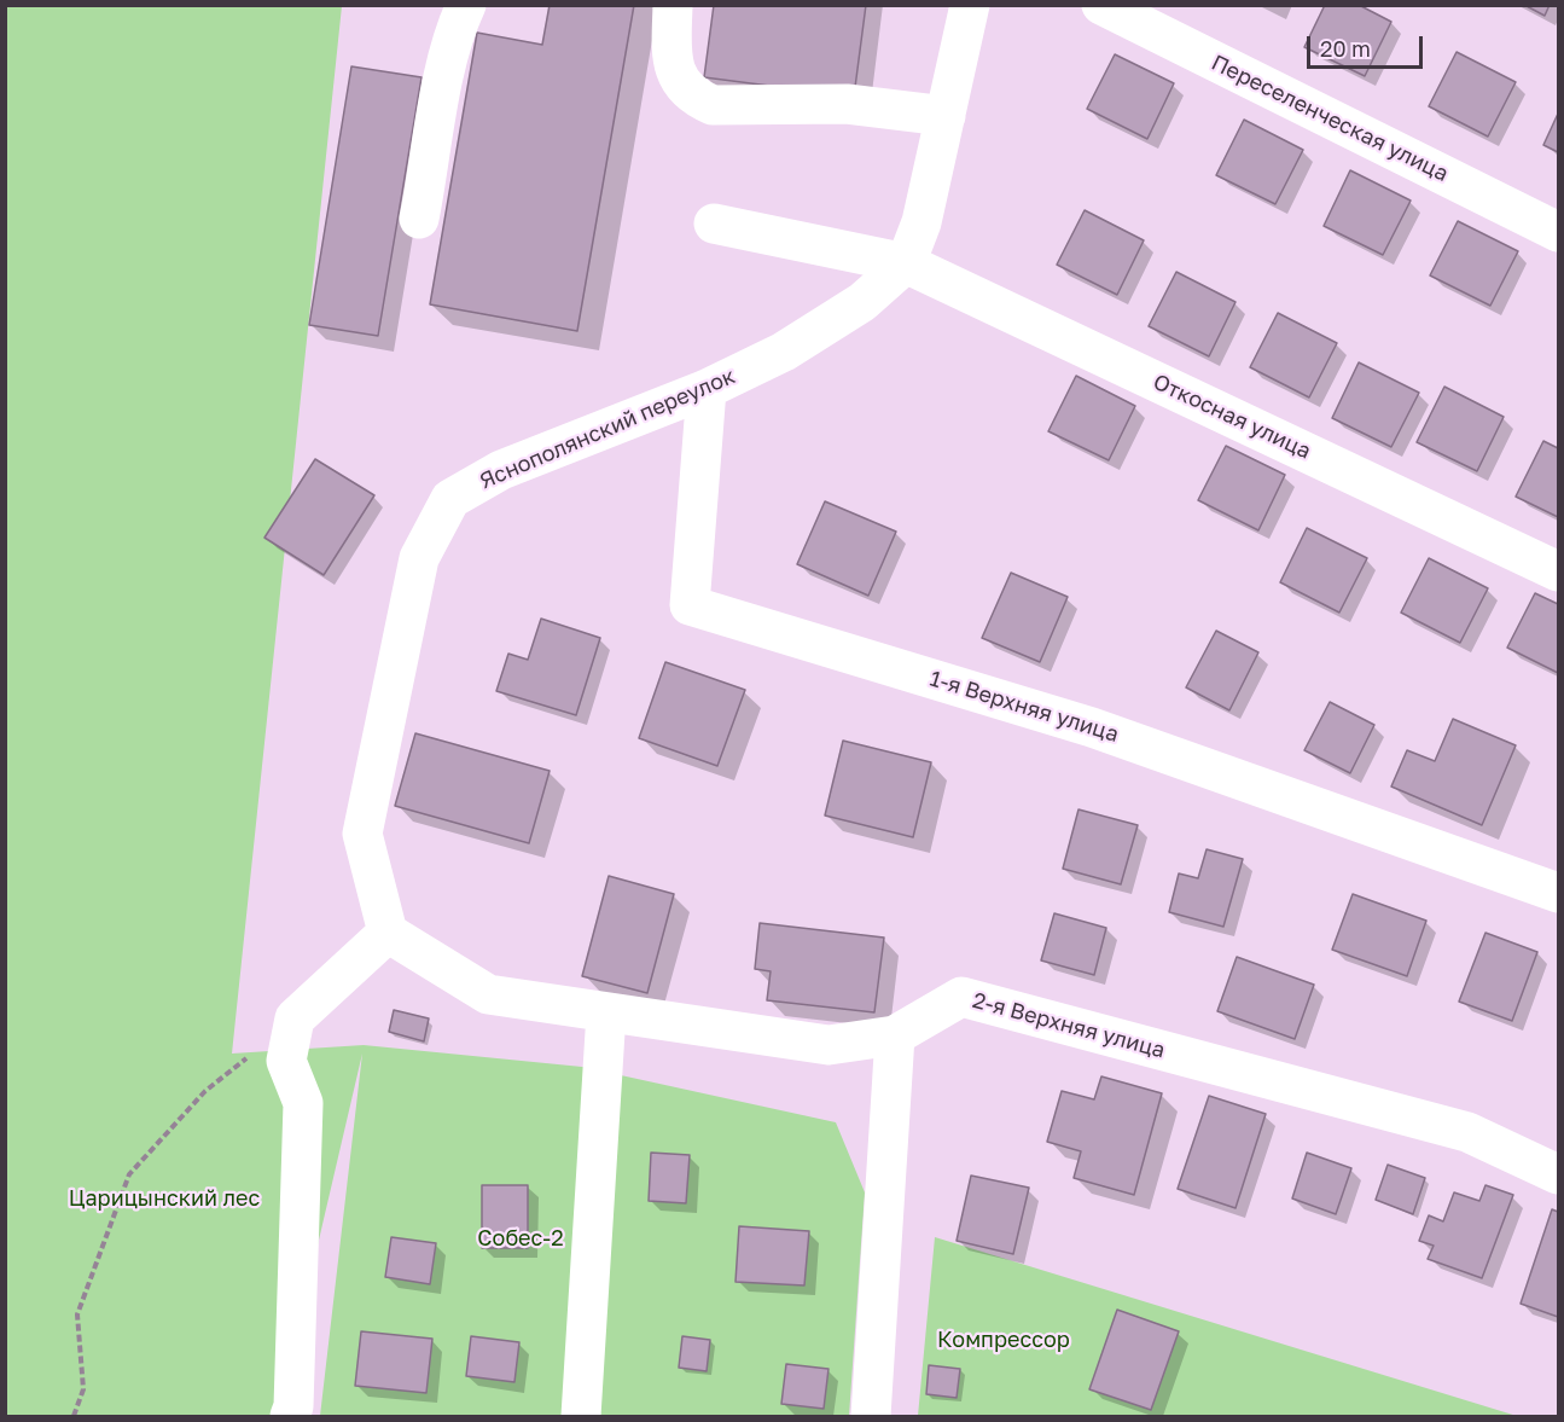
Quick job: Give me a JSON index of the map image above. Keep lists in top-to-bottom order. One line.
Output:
{"streets":{"street":["Переселенческая улица","Откосная улица","Яснополянский переулок","1-я Верхняя улица","2-я Верхняя улица"]},"crossings":[["Откосная улица","Яснополянский переулок"],["Яснополянский переулок","1-я Верхняя улица"],["Яснополянский переулок","2-я Верхняя улица"]],"parks":["Царицынский лес","Собес-2","Компрессор"],"scale_bar":"20 m"}
